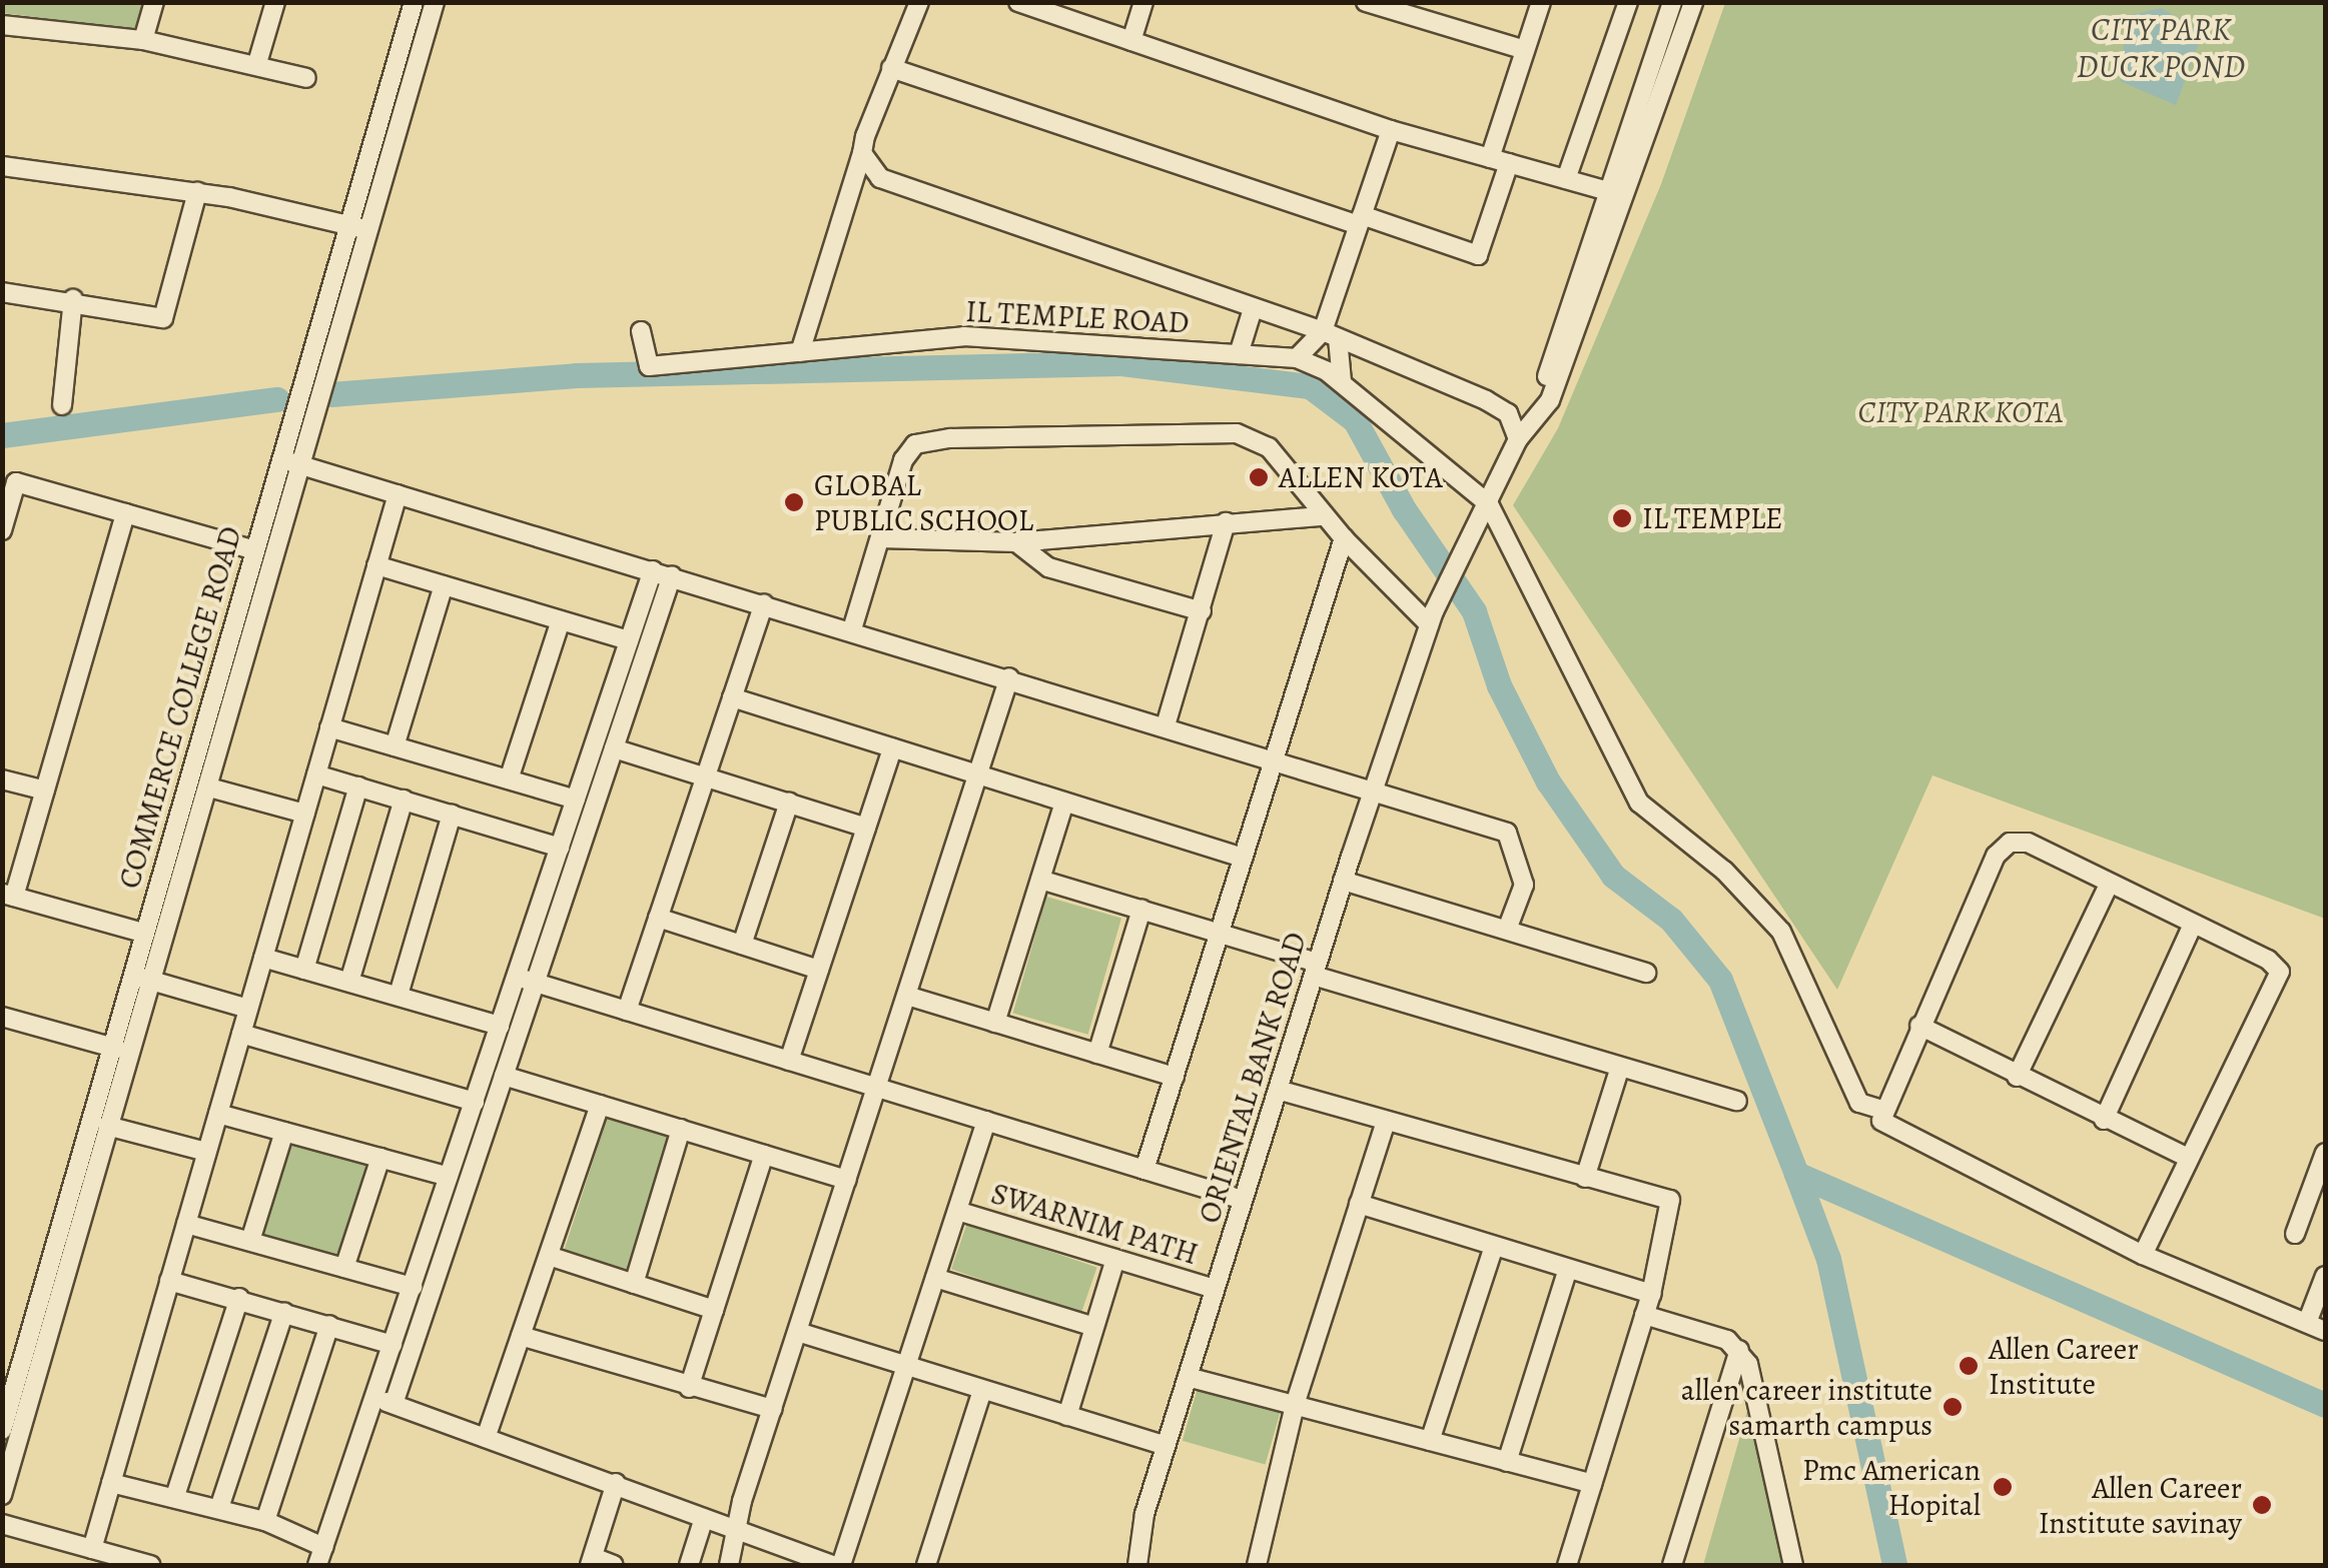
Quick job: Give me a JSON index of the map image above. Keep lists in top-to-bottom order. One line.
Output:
{"streets":{"street":["IL TEMPLE ROAD","COMMERCE COLLEGE ROAD","ORIENTAL BANK ROAD","SWARNIM PATH"]},"crossings":[["IL TEMPLE ROAD","ORIENTAL BANK ROAD"],["ORIENTAL BANK ROAD","SWARNIM PATH"]],"water":["CITY PARK DUCK POND"],"parks":["CITY PARK KOTA"],"places":["ALLEN KOTA","GLOBAL PUBLIC SCHOOL","IL TEMPLE","Allen Career Institute","allen career institute samarth campus","Pmc American Hopital","Allen Career Institute savinay"]}
